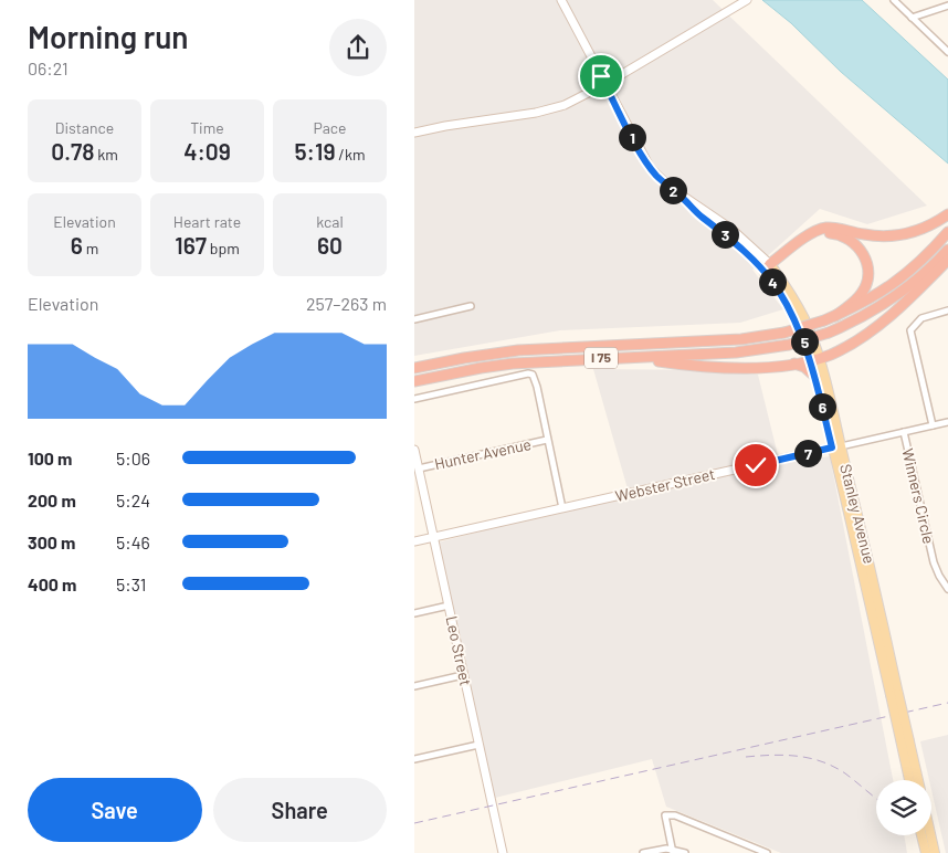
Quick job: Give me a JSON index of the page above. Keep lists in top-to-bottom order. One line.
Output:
{"streets":{"highway":["I 75"],"main road":["Stanley Avenue"],"street":["Hunter Avenue","Webster Street","Winners Circle","Leo Street"]},"crossings":[["Hunter Avenue","Leo Street"],["Webster Street","Winners Circle"],["Webster Street","Stanley Avenue"],["Webster Street","Leo Street"]],"page":{"heading":["Morning run","06:21"],"stats":[["Distance","0.78 km"],["Time","4:09"],["Pace","5:19 /km"],["Elevation","6 m"],["Heart rate","167 bpm"],["kcal","60"]],"pins":["1","2","3","4","5","6","7"],"chart":["Elevation","257–263 m"],"list":[{"name":"100 m","note":"5:06"},{"name":"200 m","note":"5:24"},{"name":"300 m","note":"5:46"},{"name":"400 m","note":"5:31"}],"buttons":["Save","Share"]}}
